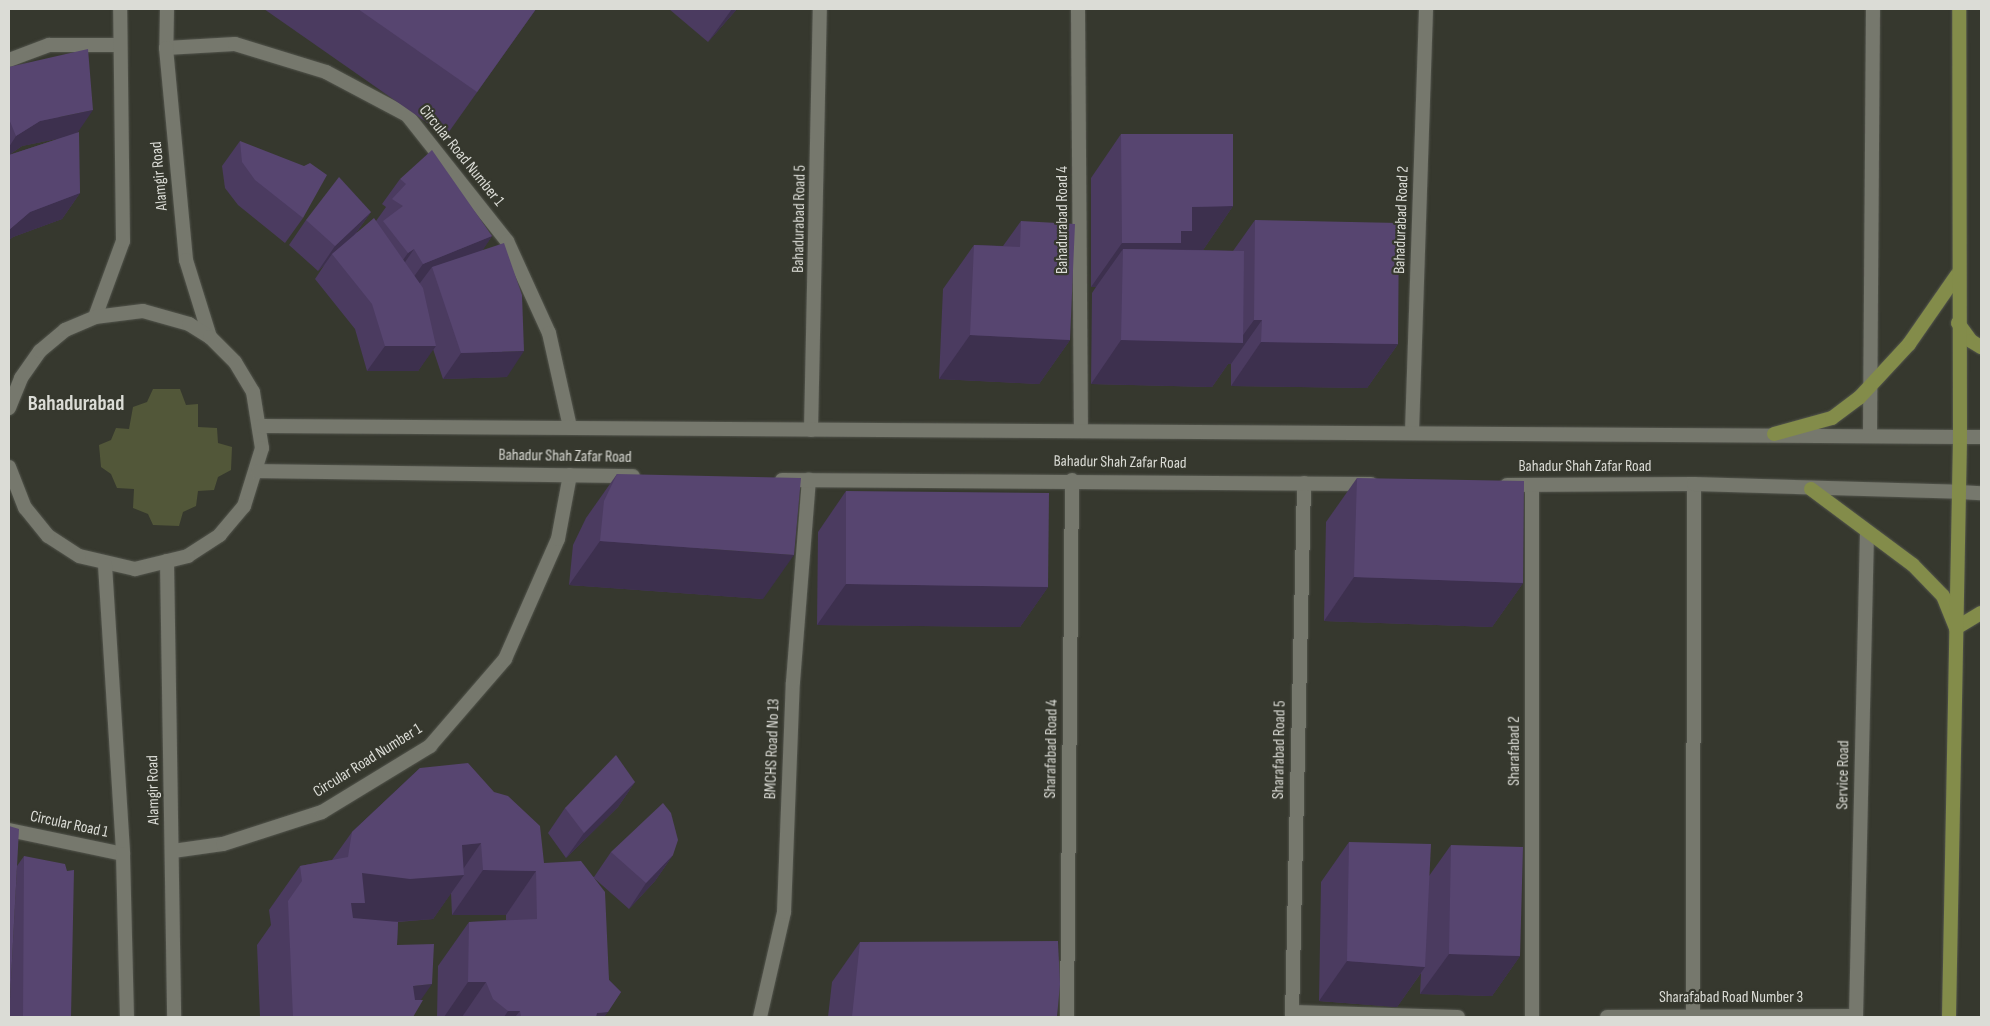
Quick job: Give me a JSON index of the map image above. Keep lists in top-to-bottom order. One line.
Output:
{"streets":{"street":["Circular Road Number 1","Alamgir Road","Bahadurabad Road 5","Bahadurabad Road 4","Bahadurabad Road 2","Bahadur Shah Zafar Road","BMCHS Road No 13","Sharafabad Road 4","Sharafabad Road 5","Sharafabad 2","Service Road","Circular Road 1","Sharafabad Road Number 3"]},"crossings":[["Circular Road Number 1","Alamgir Road"],["Circular Road Number 1","Bahadur Shah Zafar Road"],["Alamgir Road","Circular Road 1"],["Bahadurabad Road 5","Bahadur Shah Zafar Road"],["Bahadurabad Road 4","Bahadur Shah Zafar Road"],["Bahadurabad Road 2","Bahadur Shah Zafar Road"],["Bahadur Shah Zafar Road","BMCHS Road No 13"],["Bahadur Shah Zafar Road","Sharafabad Road 4"],["Bahadur Shah Zafar Road","Sharafabad Road 5"],["Bahadur Shah Zafar Road","Sharafabad 2"],["Service Road","Sharafabad Road Number 3"]],"districts":["Bahadurabad"]}
